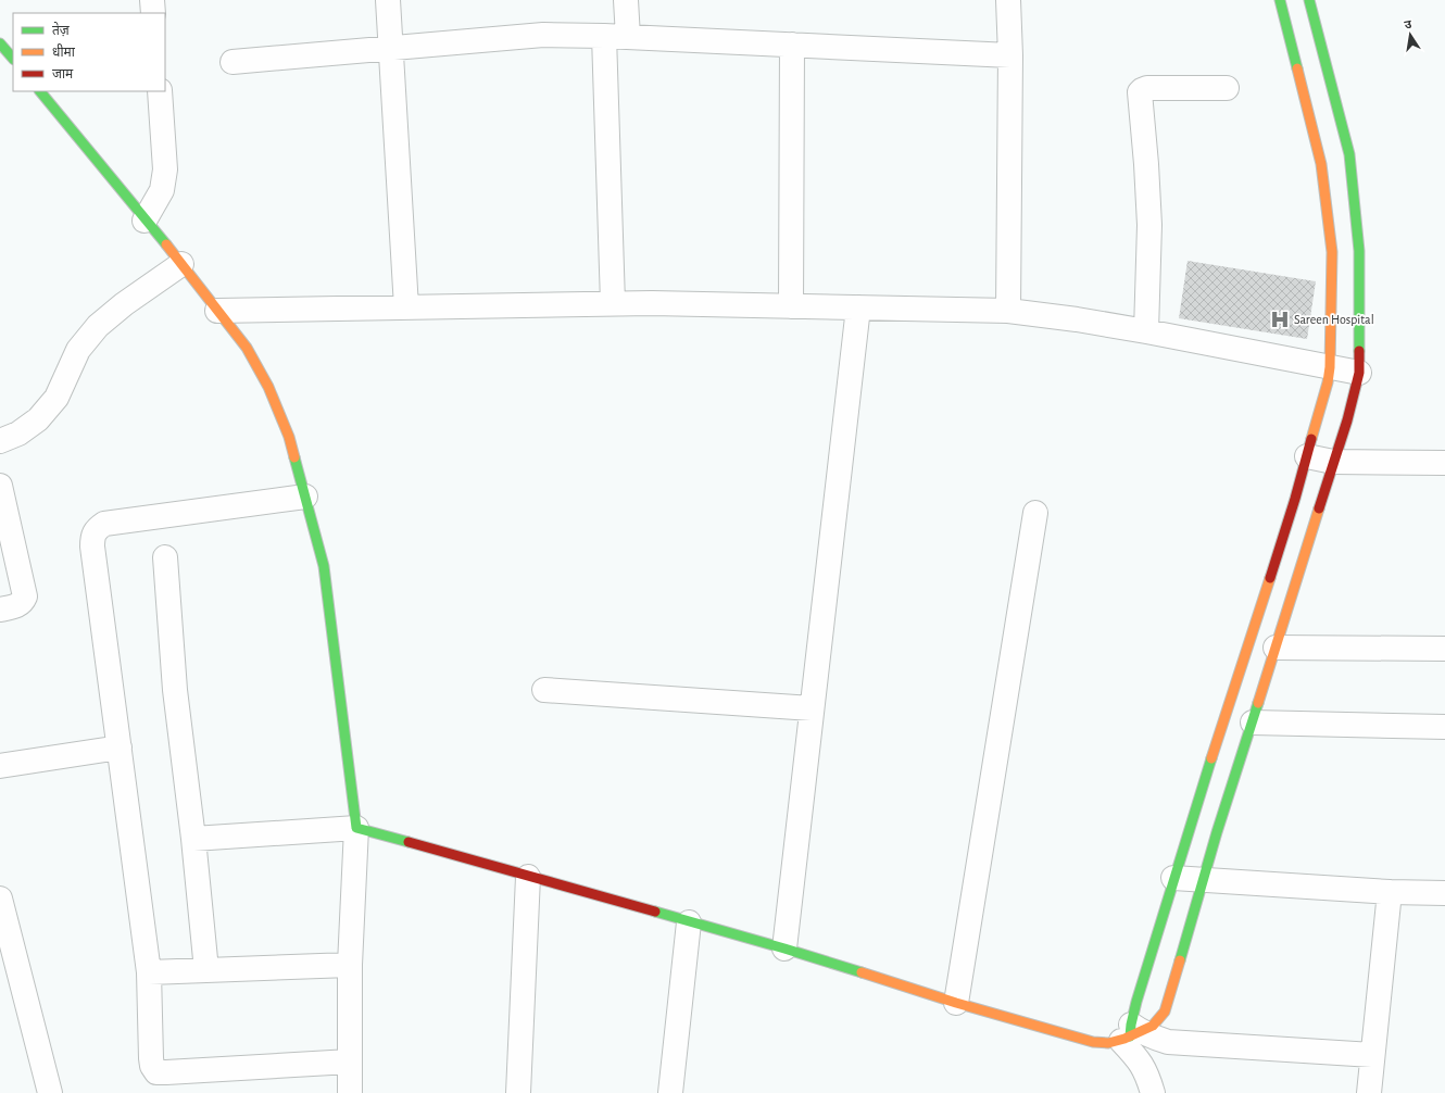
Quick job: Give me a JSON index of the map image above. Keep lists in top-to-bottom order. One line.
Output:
{"places":{"hospital":["Sareen Hospital"]},"legend":["तेज़","धीमा","जाम"],"north":"top"}
